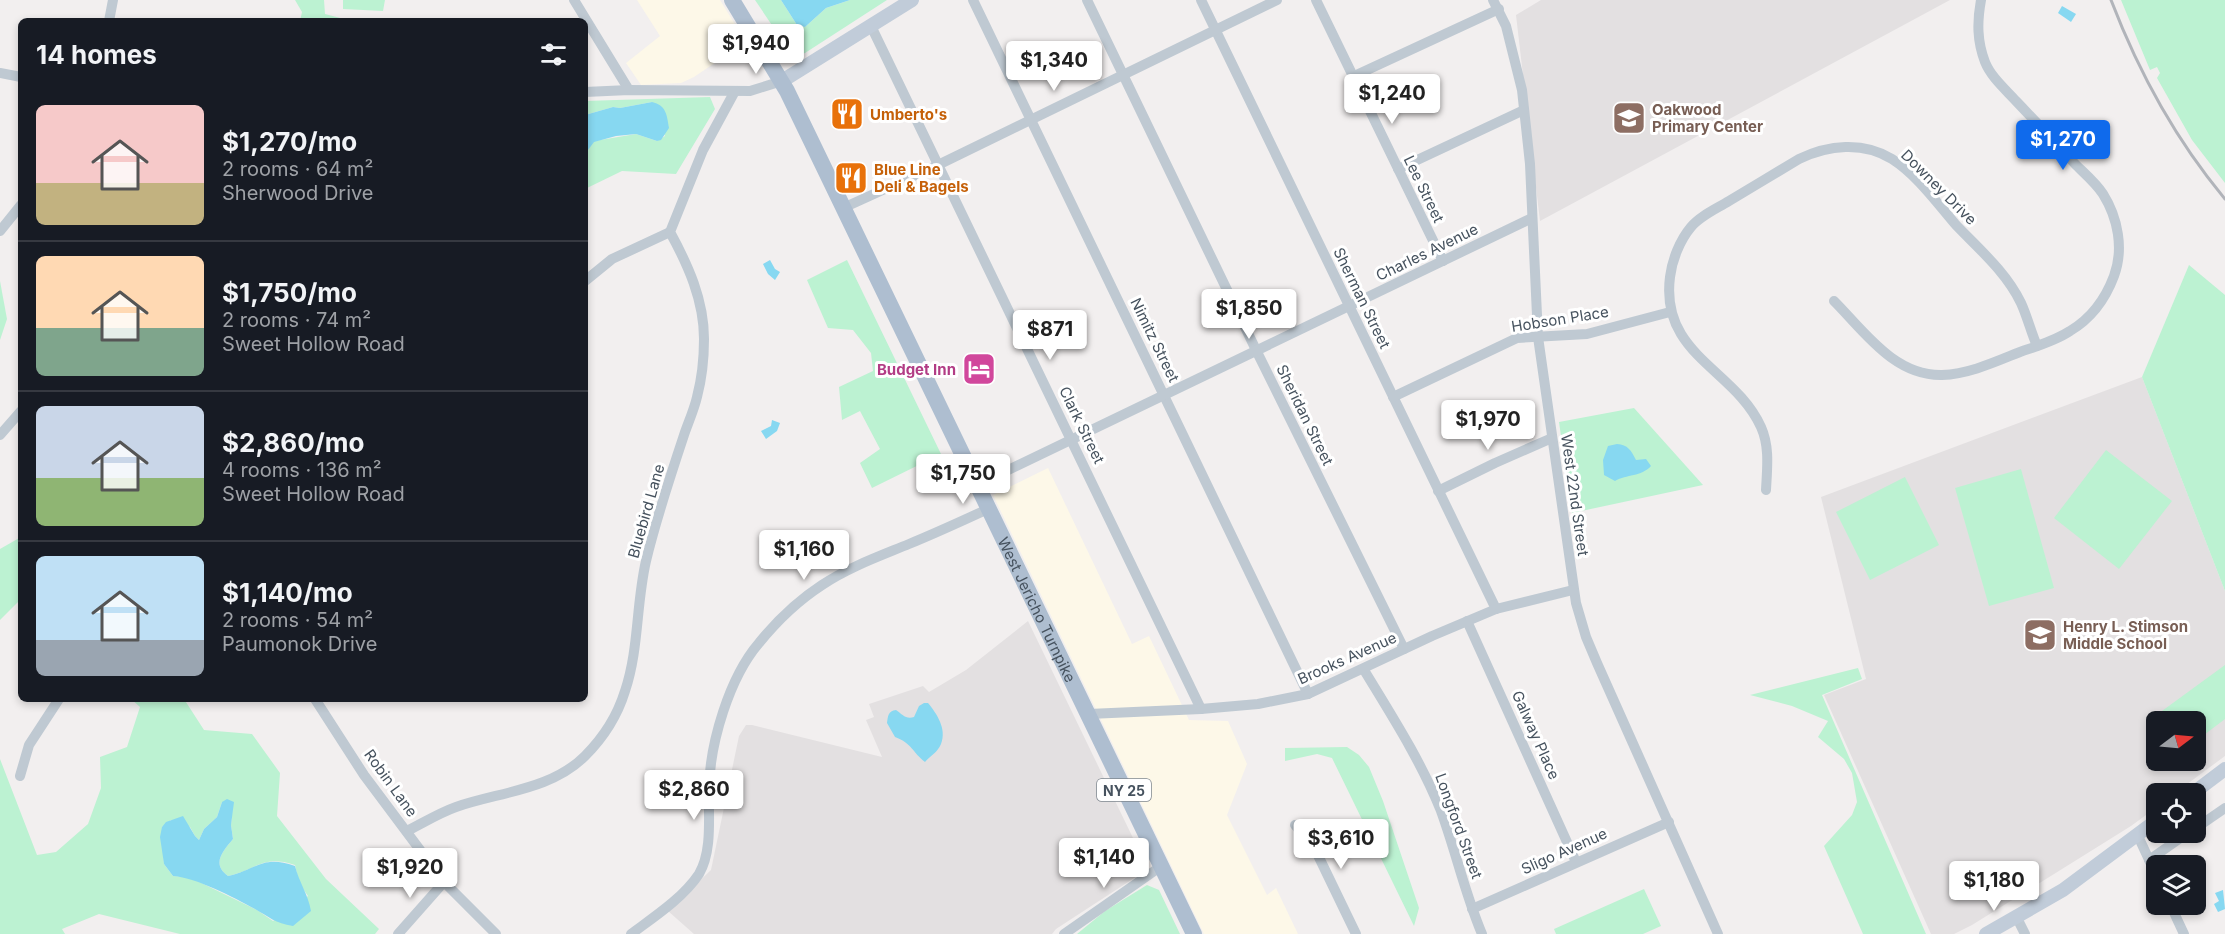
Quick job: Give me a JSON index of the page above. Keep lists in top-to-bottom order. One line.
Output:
{"streets":{"main road":["West Jericho Turnpike","NY 25"],"street":["Downey Drive","Lee Street","Charles Avenue","Sherman Street","Hobson Place","Nimitz Street","Sheridan Street","Clark Street","West 22nd Street","Bluebird Lane","Brooks Avenue","Galway Place","Robin Lane","Longford Street","Sligo Avenue"]},"crossings":[["Downey Drive","Hobson Place"],["Lee Street","Charles Avenue"],["Charles Avenue","Sherman Street"],["Charles Avenue","Nimitz Street"],["Charles Avenue","Sheridan Street"],["Charles Avenue","Clark Street"],["Charles Avenue","West 22nd Street"],["Charles Avenue","West Jericho Turnpike"],["Sherman Street","Hobson Place"],["Sherman Street","Brooks Avenue"],["Hobson Place","West 22nd Street"],["Nimitz Street","Brooks Avenue"],["Sheridan Street","Brooks Avenue"],["Clark Street","Brooks Avenue"],["West 22nd Street","Brooks Avenue"],["West 22nd Street","Sligo Avenue"],["Bluebird Lane","Robin Lane"],["West Jericho Turnpike","Brooks Avenue"],["Brooks Avenue","Galway Place"],["Brooks Avenue","Longford Street"],["Galway Place","Sligo Avenue"],["Longford Street","Sligo Avenue"]],"places":{"restaurant":["Umberto's","Blue Line Deli & Bagels"],"school or university":["Oakwood Primary Center","Henry L. Stimson Middle School"],"hotel":["Budget Inn"]},"north":"right","page":{"heading":"14 homes","price":["$1,940","$1,340","$1,240","$1,270","$1,850","$871","$1,970","$1,750","$1,160","$2,860","$3,610","$1,140","$1,920","$1,180"],"list":[{"name":"$1,270/mo","note":"2 rooms · 64 m² · Sherwood Drive"},{"name":"$1,750/mo","note":"2 rooms · 74 m² · Sweet Hollow Road"},{"name":"$2,860/mo","note":"4 rooms · 136 m² · Sweet Hollow Road"},{"name":"$1,140/mo","note":"2 rooms · 54 m² · Paumonok Drive"}]}}
